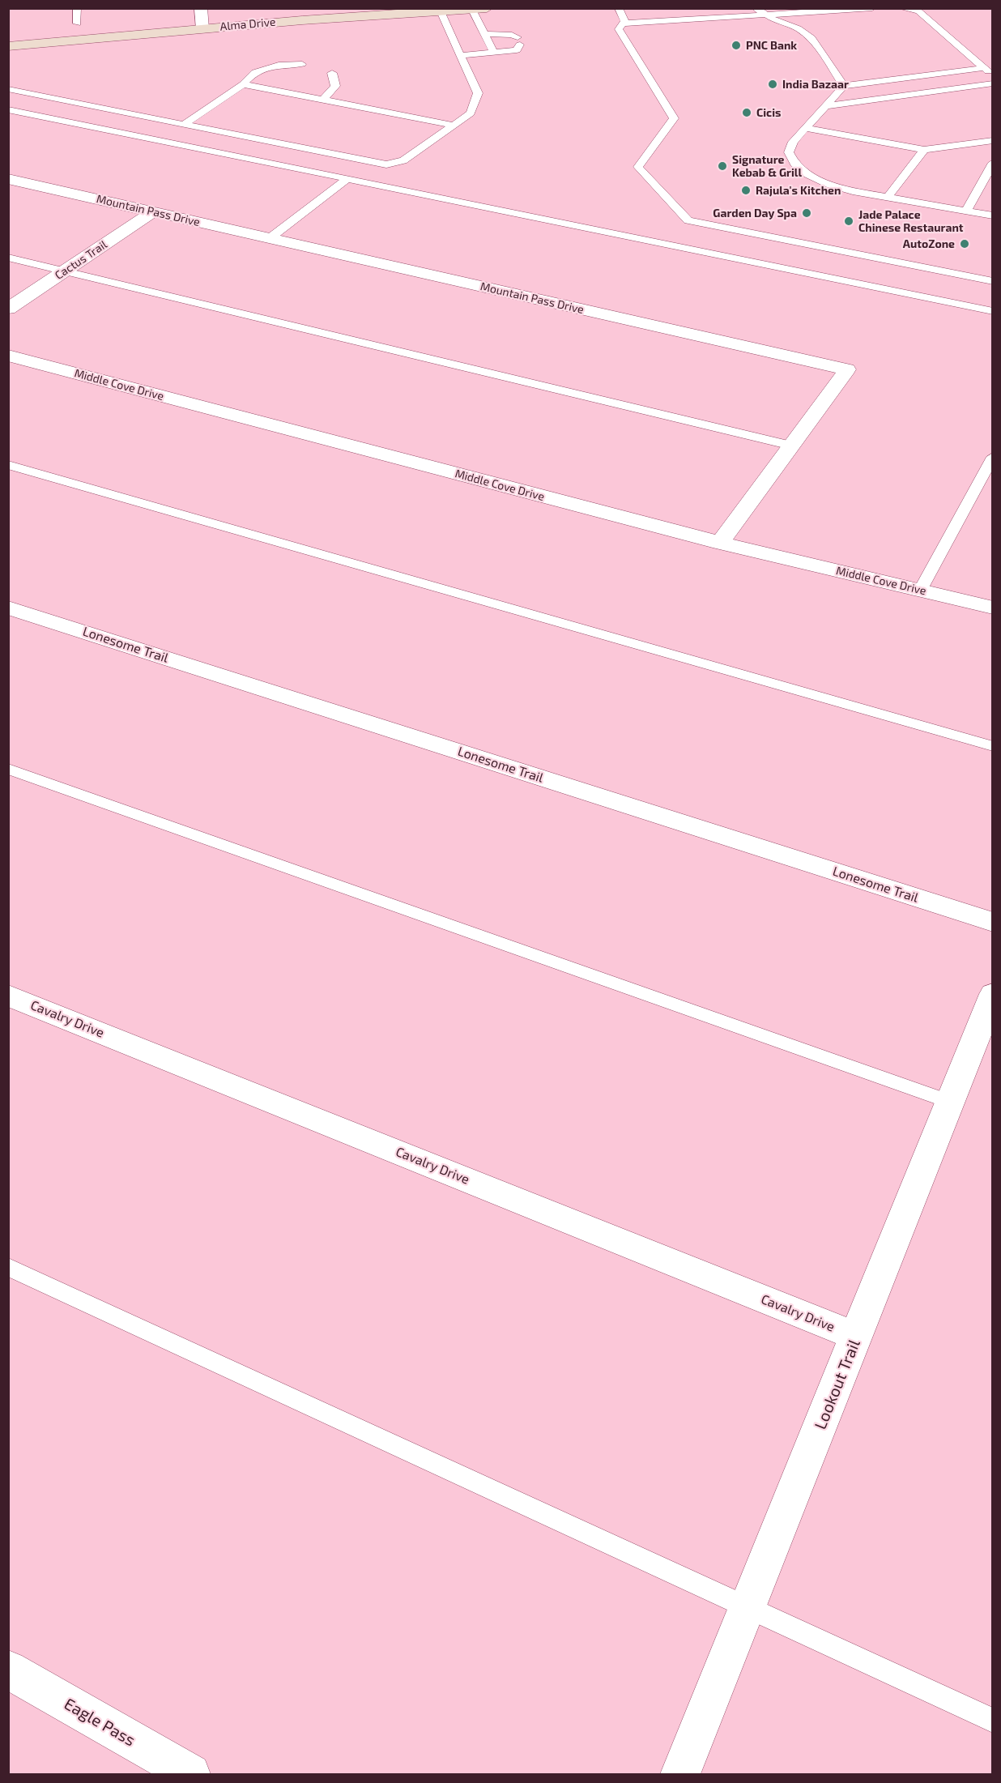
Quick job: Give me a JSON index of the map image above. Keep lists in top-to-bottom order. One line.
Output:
{"streets":{"main road":["Alma Drive"],"street":["Mountain Pass Drive","Cactus Trail","Middle Cove Drive","Lonesome Trail","Cavalry Drive","Lookout Trail","Eagle Pass"]},"crossings":[["Mountain Pass Drive","Cactus Trail"],["Mountain Pass Drive","Middle Cove Drive"],["Cavalry Drive","Lookout Trail"]],"places":["PNC Bank","India Bazaar","Cicis","Signature Kebab & Grill","Rajula's Kitchen","Garden Day Spa","Jade Palace Chinese Restaurant","AutoZone"]}
